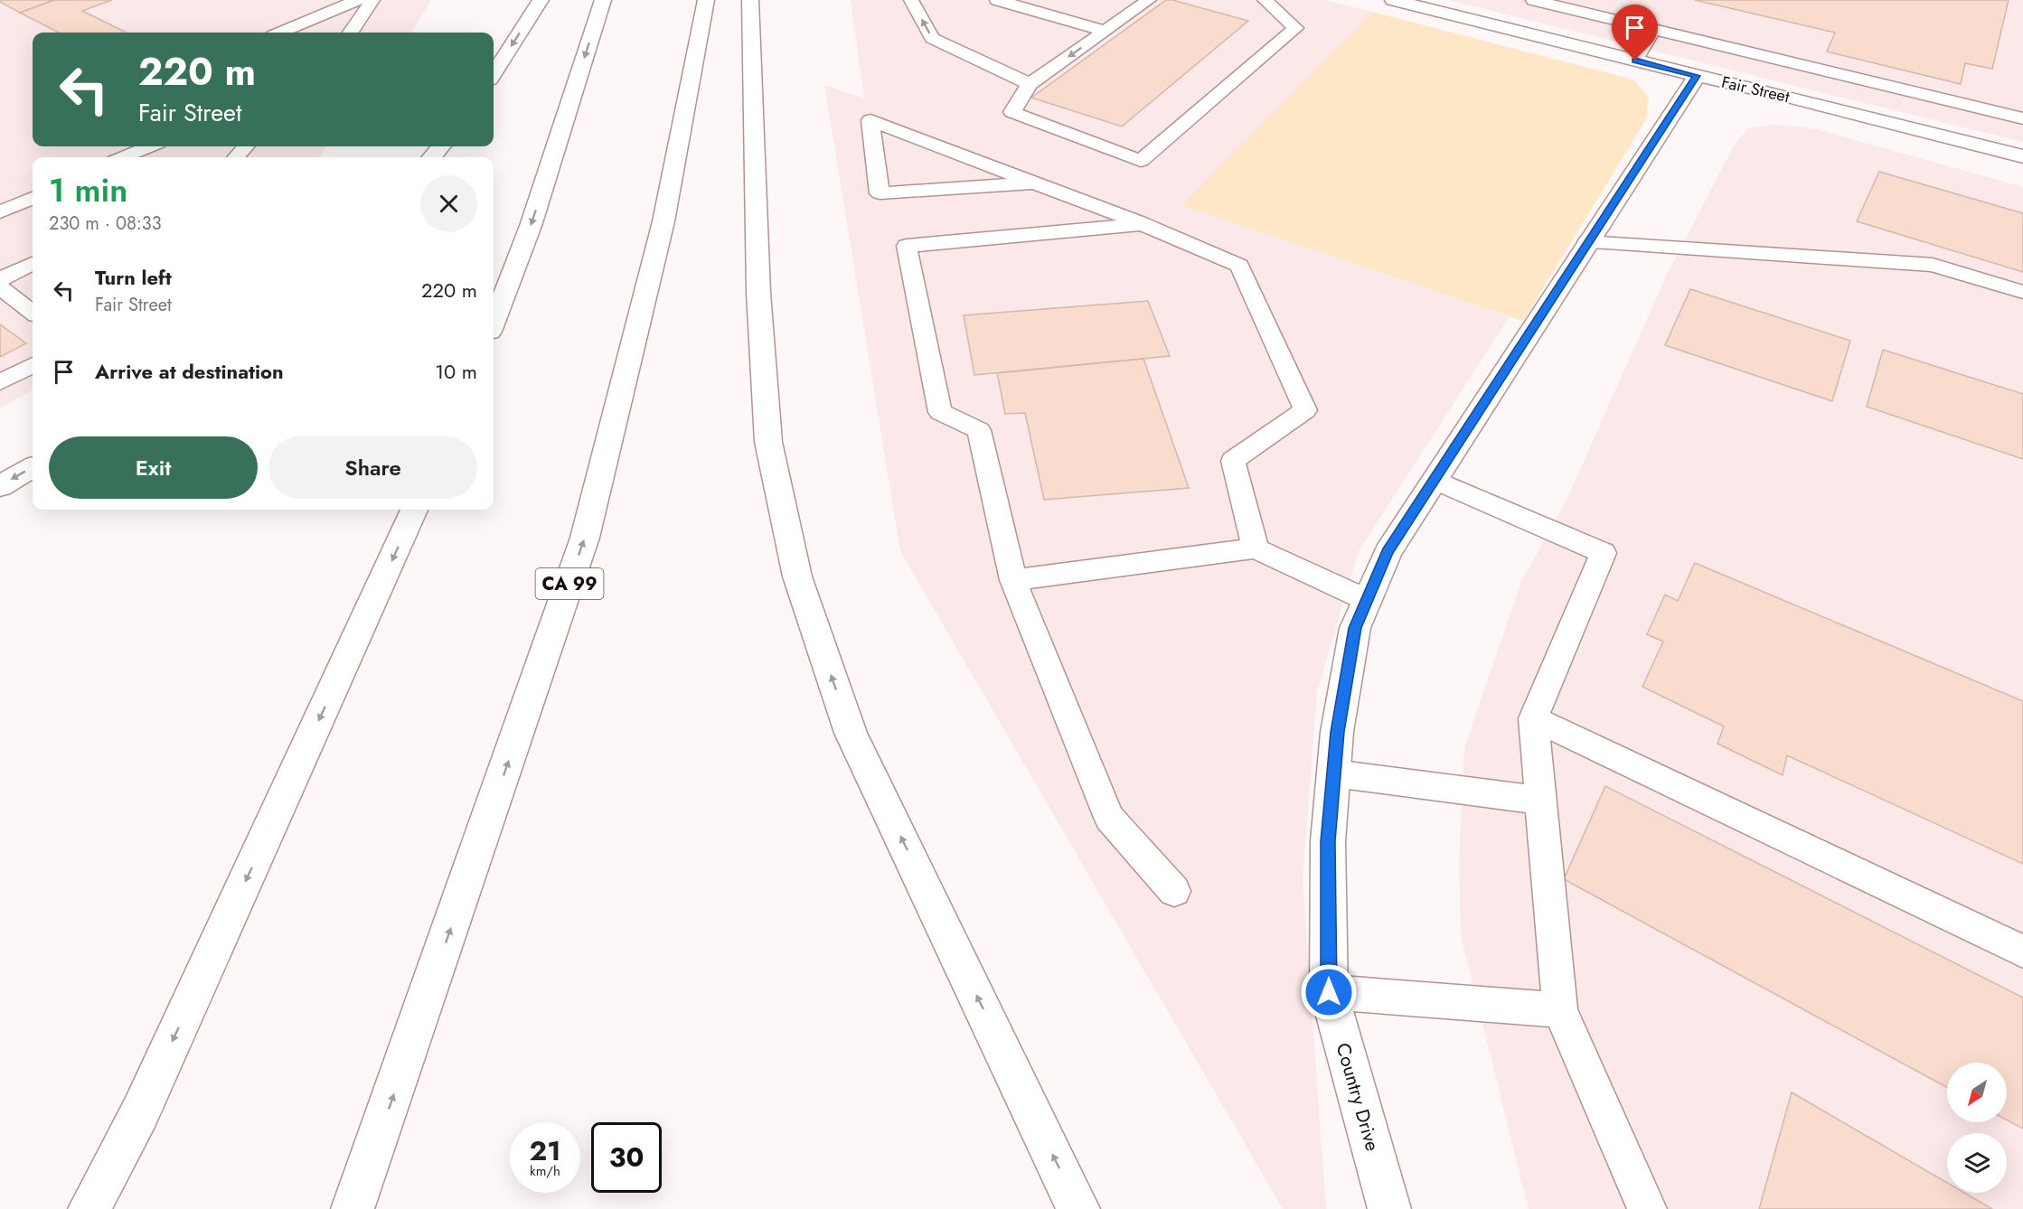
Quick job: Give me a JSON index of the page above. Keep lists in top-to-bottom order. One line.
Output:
{"streets":{"main road":["Fair Street","CA 99","Country Drive"]},"crossings":[["Fair Street","Country Drive"]],"north":"bottom left","page":{"turn":["220 m","Fair Street"],"heading":["1 min","230 m · 08:33"],"list":[{"name":"Turn left","note":"Fair Street","value":"220 m"},{"name":"Arrive at destination","value":"10 m"}],"buttons":["Exit","Share"],"speed":"21 km/h","limit":"30"}}
